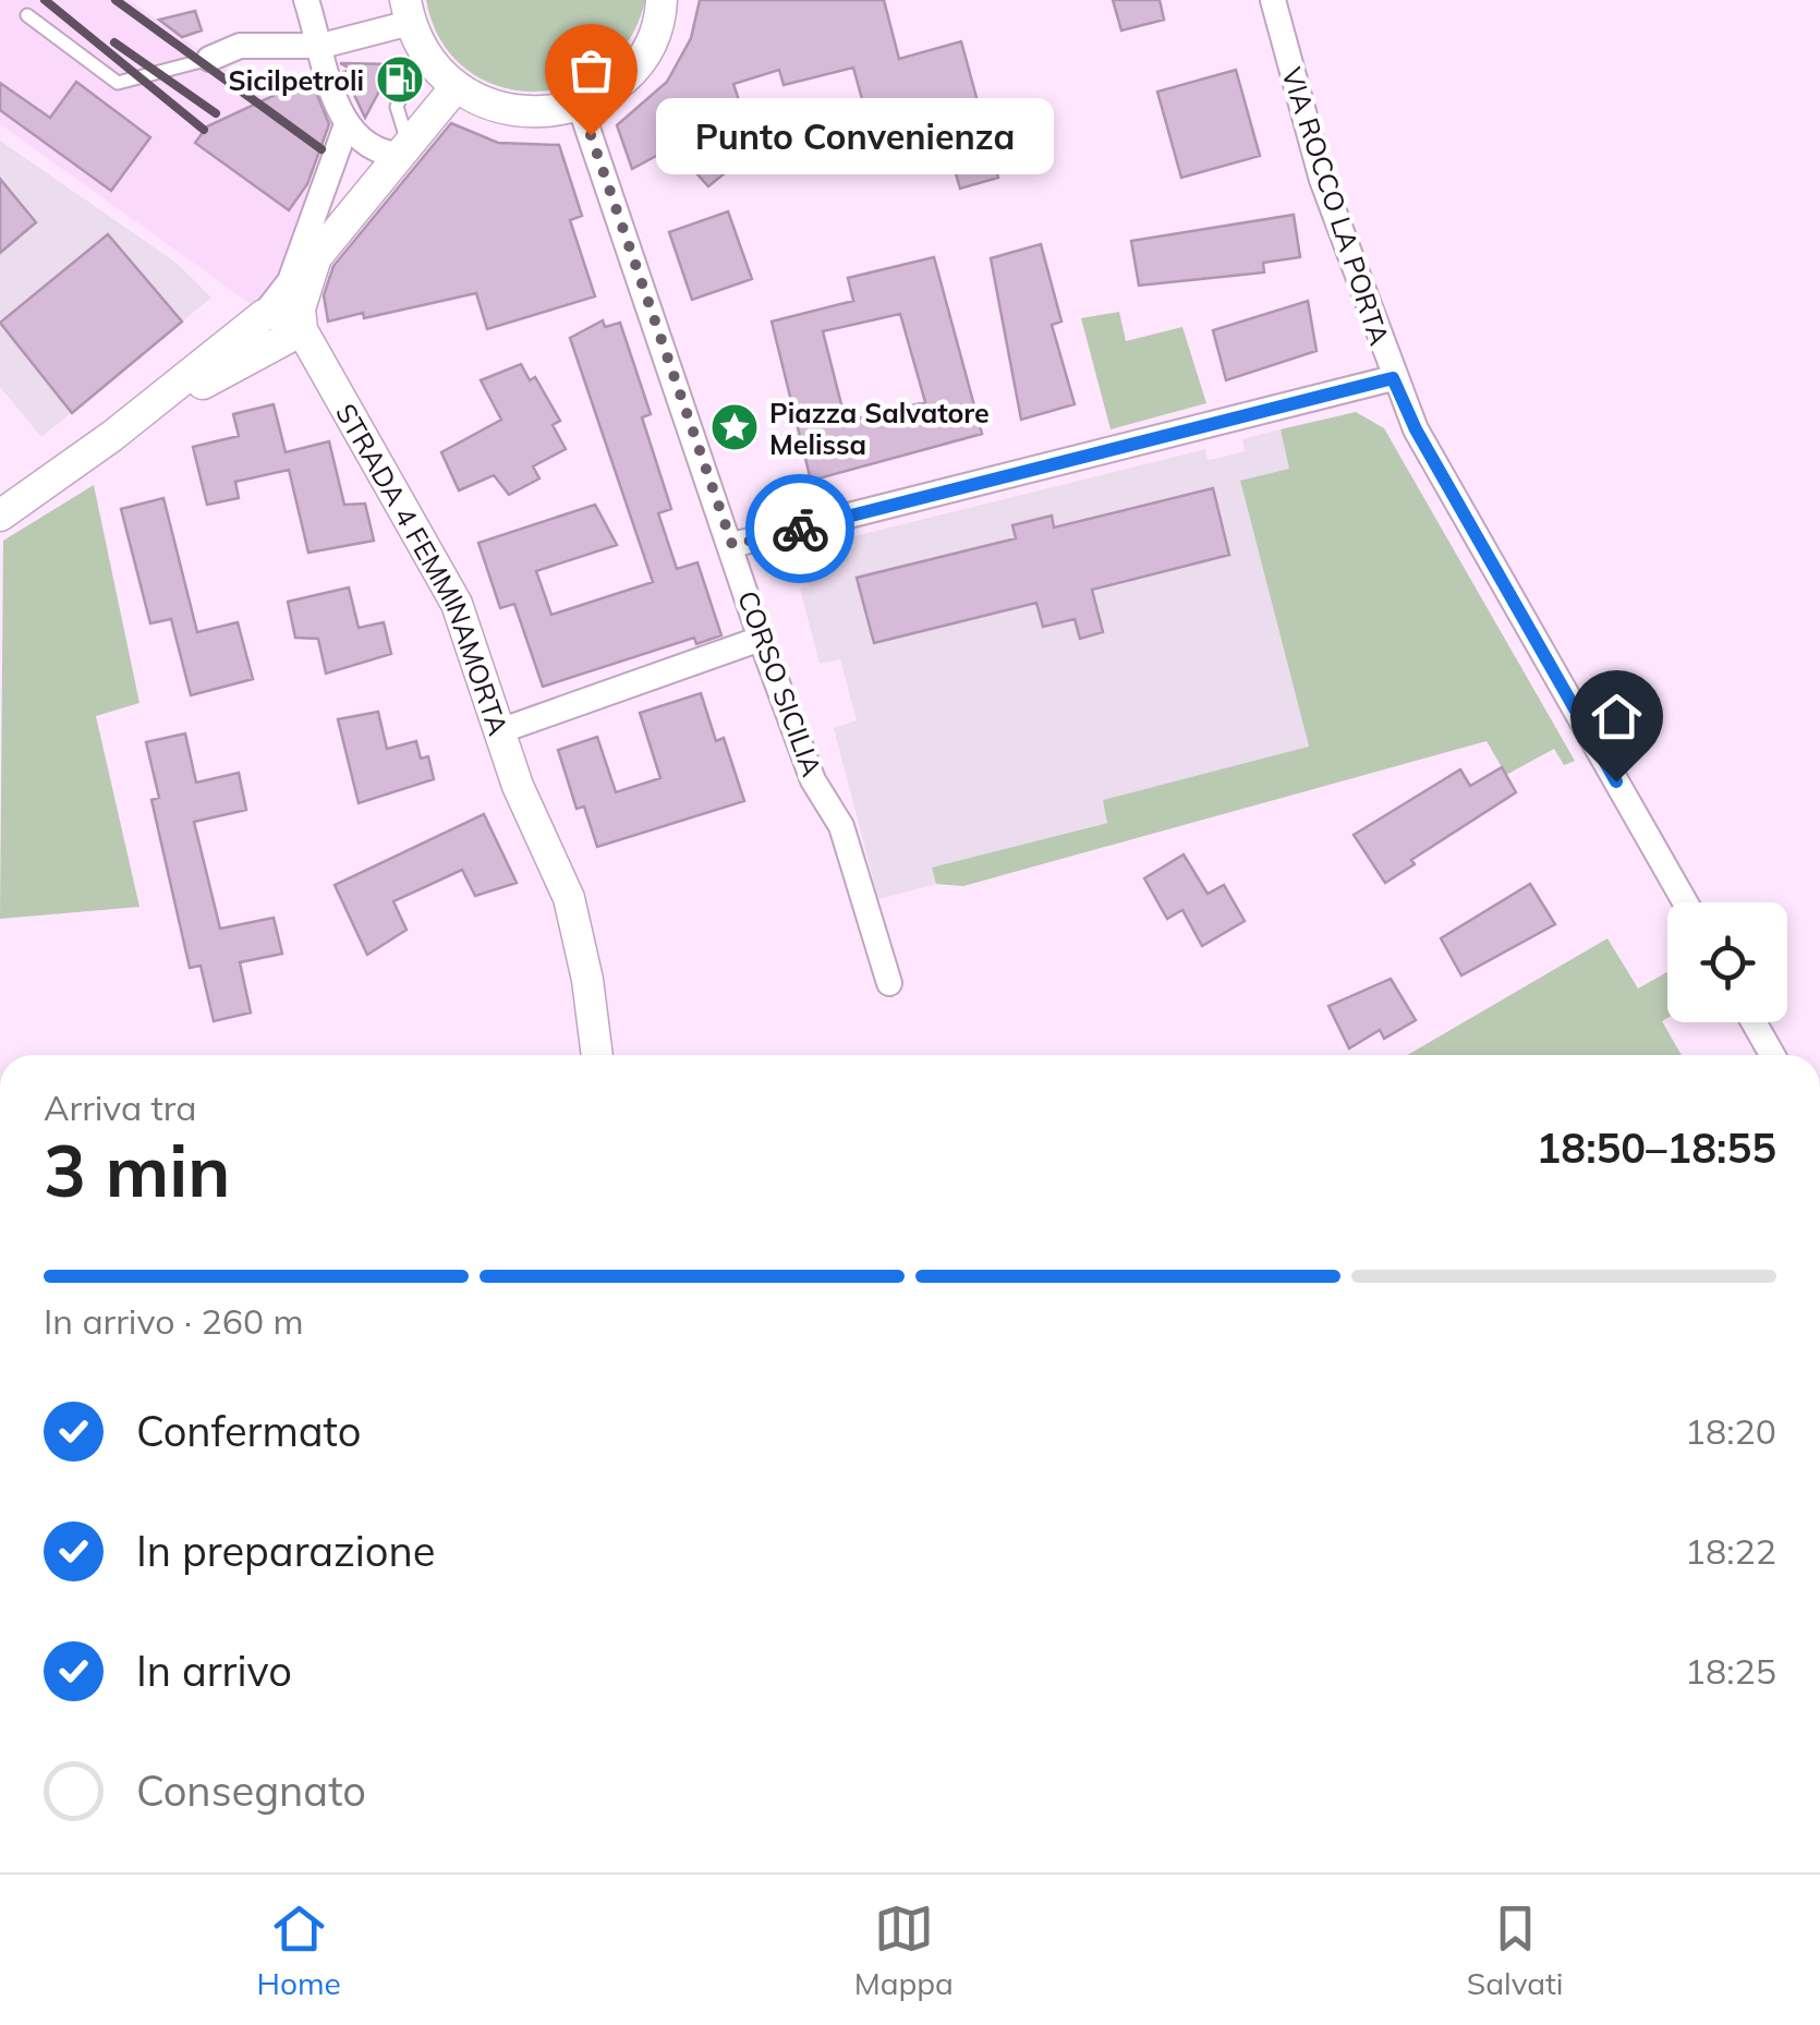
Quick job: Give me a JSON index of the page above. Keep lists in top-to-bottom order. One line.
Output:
{"streets":{"street":["VIA ROCCO LA PORTA","STRADA 4 FEMMINAMORTA","CORSO SICILIA"]},"places":{"fuel station":["Sicilpetroli"],"other":["Punto Convenienza"],"place":["Piazza Salvatore Melissa"]},"page":{"bubble":"Punto Convenienza","heading":["3 min","Arriva tra","18:50–18:55"],"bar":"In arrivo · 260 m","list":[["Confermato","18:20"],["In preparazione","18:22"],["In arrivo","18:25"],"Consegnato"],"tabs":["Home","Mappa","Salvati"]}}
